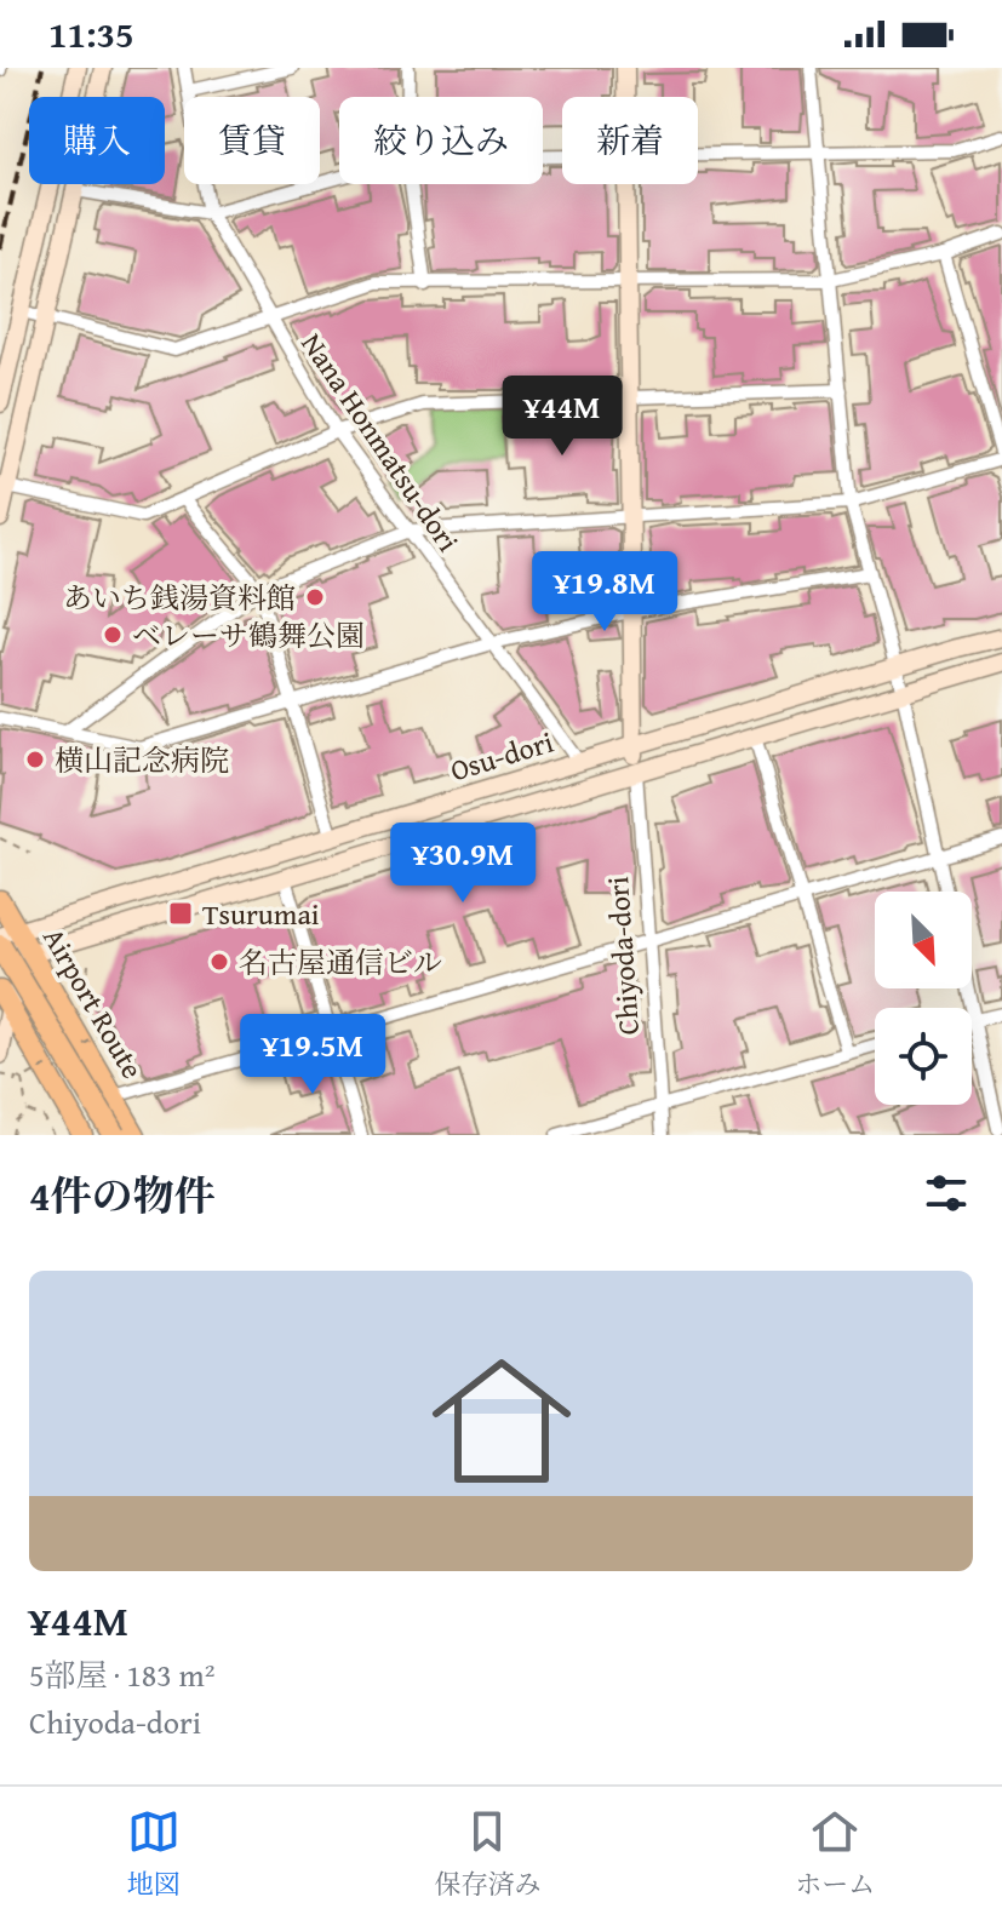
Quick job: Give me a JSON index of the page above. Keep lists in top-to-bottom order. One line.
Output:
{"streets":{"main road":["Airport Route"],"street":["Nana Honmatsu-dori","Osu-dori","Chiyoda-dori"]},"crossings":[["Nana Honmatsu-dori","Osu-dori"],["Osu-dori","Chiyoda-dori"],["Osu-dori","Airport Route"]],"places":{"other":["あいち銭湯資料館","ベレーサ鶴舞公園","横山記念病院","名古屋通信ビル"],"transit":["Tsurumai"]},"north":"bottom right","page":{"status":"11:35","chip":["購入","賃貸","絞り込み","新着"],"price":["¥44M","¥19.8M","¥30.9M","¥19.5M"],"heading":"4件の物件","list":[{"name":"¥44M","note":"5部屋 · 183 m² · Chiyoda-dori"}],"tabs":["地図","保存済み","ホーム"]}}
